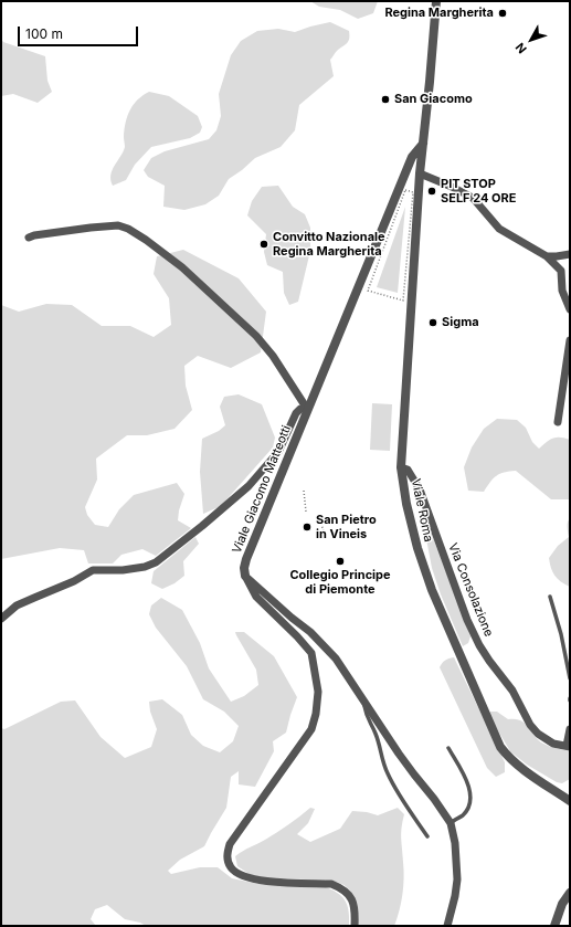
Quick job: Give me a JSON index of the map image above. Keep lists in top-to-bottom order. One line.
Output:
{"streets":{"street":["Viale Giacomo Matteotti","Viale Roma","Via Consolazione"]},"crossings":[["Viale Giacomo Matteotti","Viale Roma"],["Viale Roma","Via Consolazione"]],"places":["Regina Margherita","San Giacomo","PIT STOP SELF 24 ORE","Convitto Nazionale Regina Margherita","Sigma","San Pietro in Vineis","Collegio Principe di Piemonte"],"scale_bar":"100 m","north":"bottom left"}
